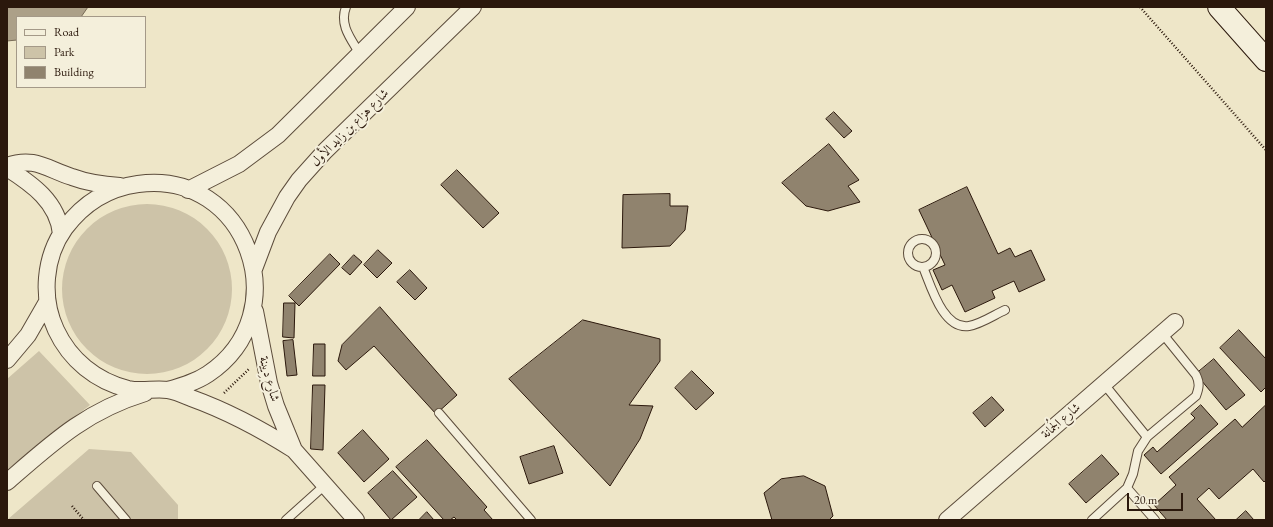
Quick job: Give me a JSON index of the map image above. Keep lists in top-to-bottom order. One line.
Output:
{"streets":{"street":["شارع هزاع بن زايد الأول","شارع دِيينة","شارع الجُمانة"]},"legend":["Road","Park","Building"],"scale_bar":"20 m"}
